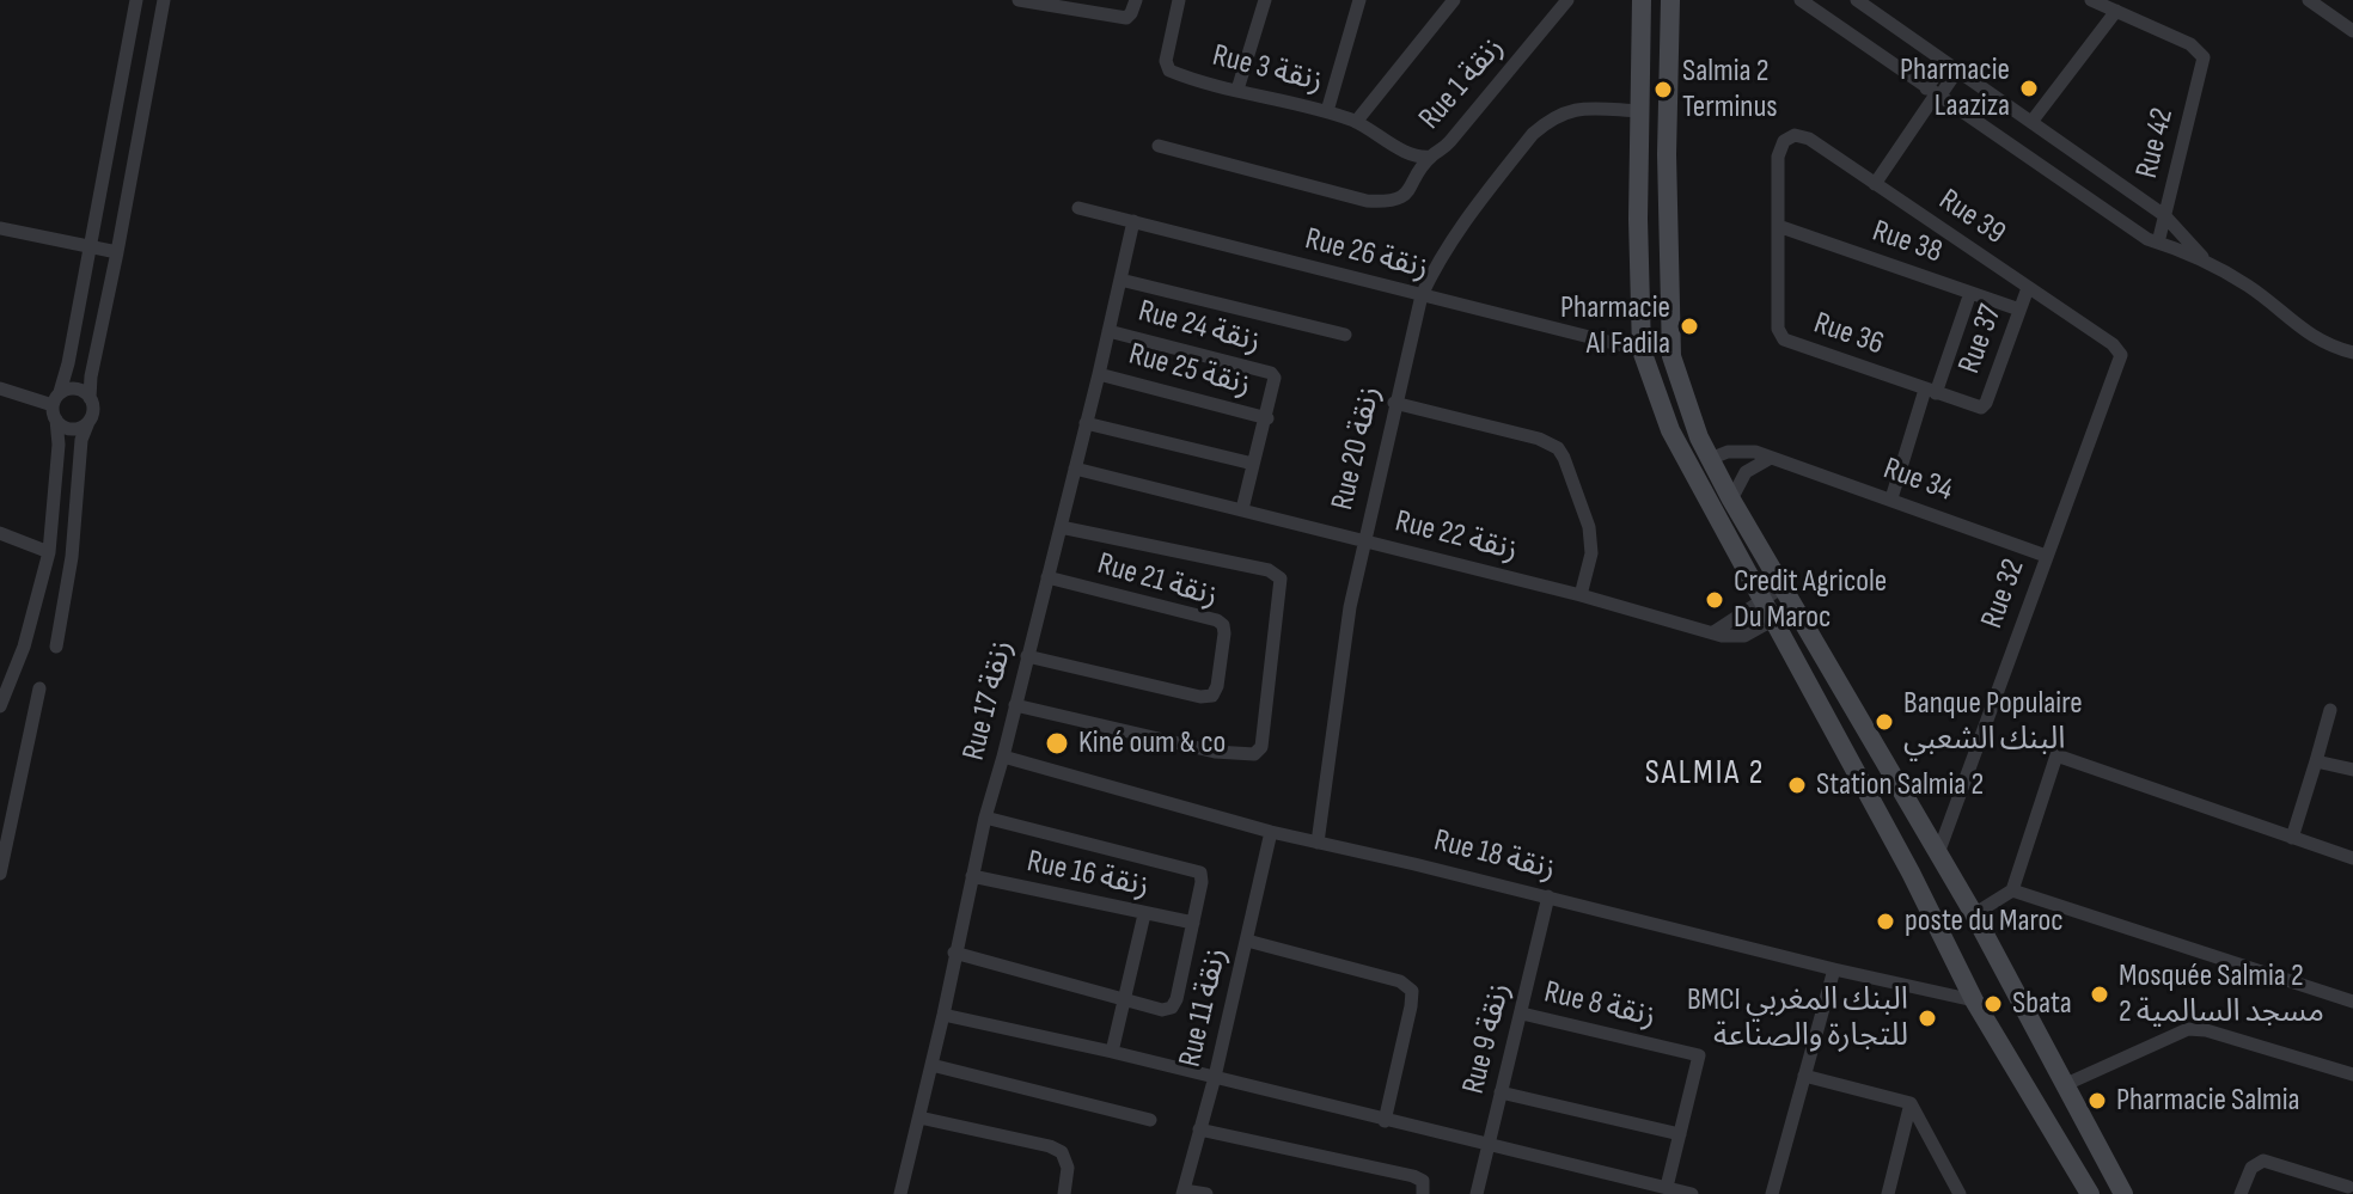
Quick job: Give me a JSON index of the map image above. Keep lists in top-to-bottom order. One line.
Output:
{"streets":{"street":["Rue 3 زنقة","Rue 1 زنقة","Rue 42","Rue 39","Rue 38","Rue 26 زنقة","Rue 24 زنقة","Rue 36","Rue 37","Rue 25 زنقة","Rue 20 زنقة","Rue 34","Rue 22 زنقة","Rue 21 زنقة","Rue 32","Rue 17 زنقة","Rue 18 زنقة","Rue 16 زنقة","Rue 8 زنقة","Rue 11 زنقة","Rue 9 زنقة"]},"crossings":[["Rue 3 زنقة","Rue 1 زنقة"],["Rue 39","Rue 36"],["Rue 39","Rue 37"],["Rue 39","Rue 32"],["Rue 38","Rue 36"],["Rue 38","Rue 37"],["Rue 26 زنقة","Rue 20 زنقة"],["Rue 26 زنقة","Rue 17 زنقة"],["Rue 24 زنقة","Rue 25 زنقة"],["Rue 24 زنقة","Rue 17 زنقة"],["Rue 36","Rue 37"],["Rue 25 زنقة","Rue 17 زنقة"],["Rue 20 زنقة","Rue 22 زنقة"],["Rue 20 زنقة","Rue 18 زنقة"],["Rue 34","Rue 32"],["Rue 22 زنقة","Rue 17 زنقة"],["Rue 21 زنقة","Rue 17 زنقة"],["Rue 17 زنقة","Rue 18 زنقة"],["Rue 17 زنقة","Rue 16 زنقة"],["Rue 18 زنقة","Rue 11 زنقة"],["Rue 18 زنقة","Rue 9 زنقة"],["Rue 8 زنقة","Rue 9 زنقة"]],"districts":["SALMIA 2"],"places":["Pharmacie Laaziza","Salmia 2 Terminus","Pharmacie Al Fadila","Credit Agricole Du Maroc","Banque Populaire البنك الشعبي","Kiné oum & co","Station Salmia 2","poste du Maroc","Mosquée Salmia 2 مسجد السالمية 2","Sbata","BMCI البنك المغربي للتجارة والصناعة","Pharmacie Salmia"]}
